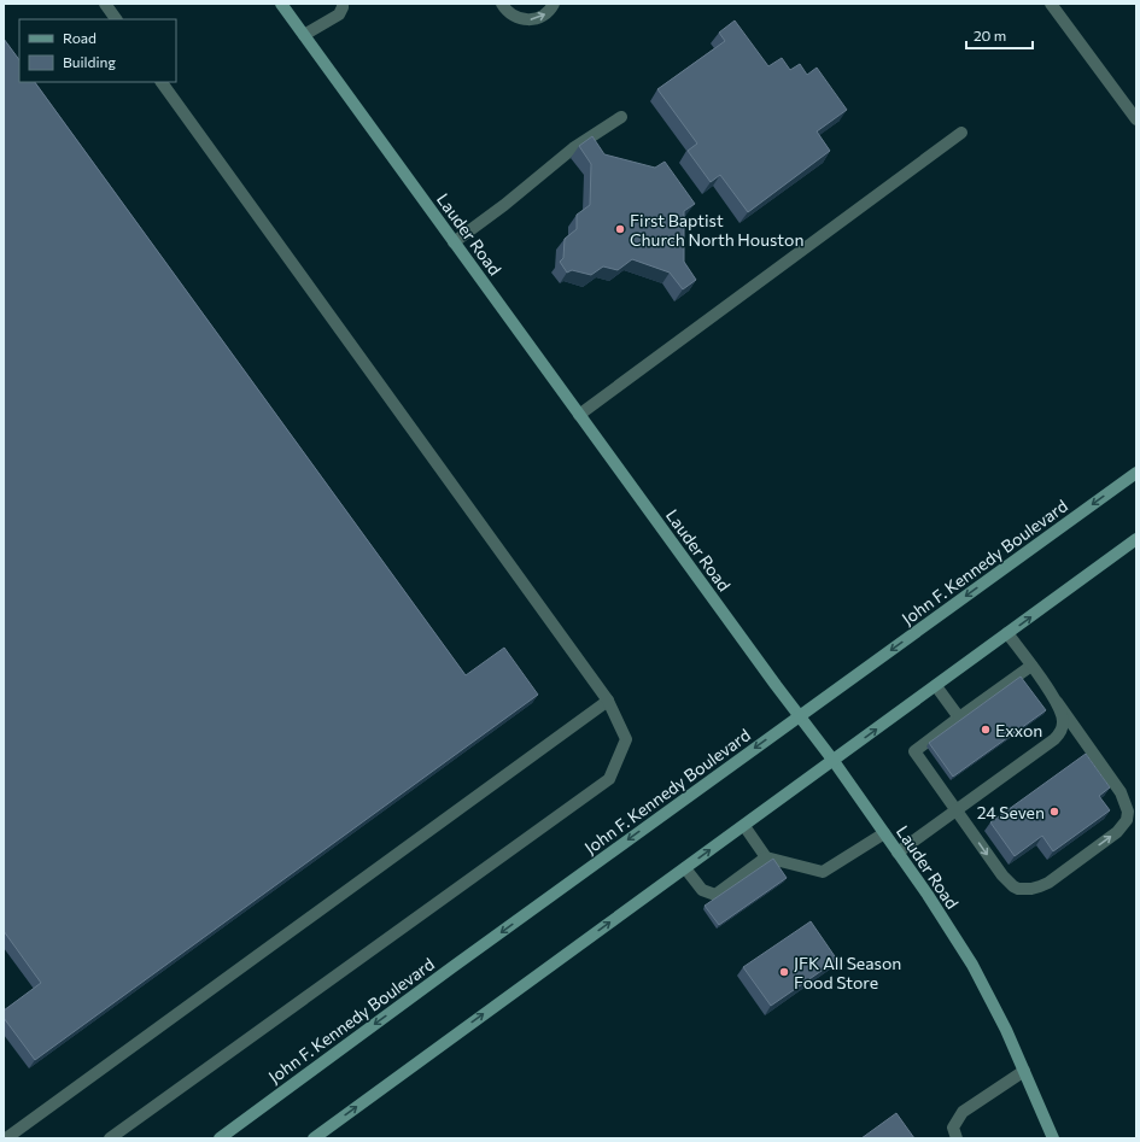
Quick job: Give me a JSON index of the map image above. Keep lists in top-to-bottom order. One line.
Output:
{"streets":{"main road":["Lauder Road","John F. Kennedy Boulevard"]},"crossings":[["Lauder Road","John F. Kennedy Boulevard"]],"places":["First Baptist Church North Houston","Exxon","24 Seven","JFK All Season Food Store"],"legend":["Road","Building"],"scale_bar":"20 m"}
